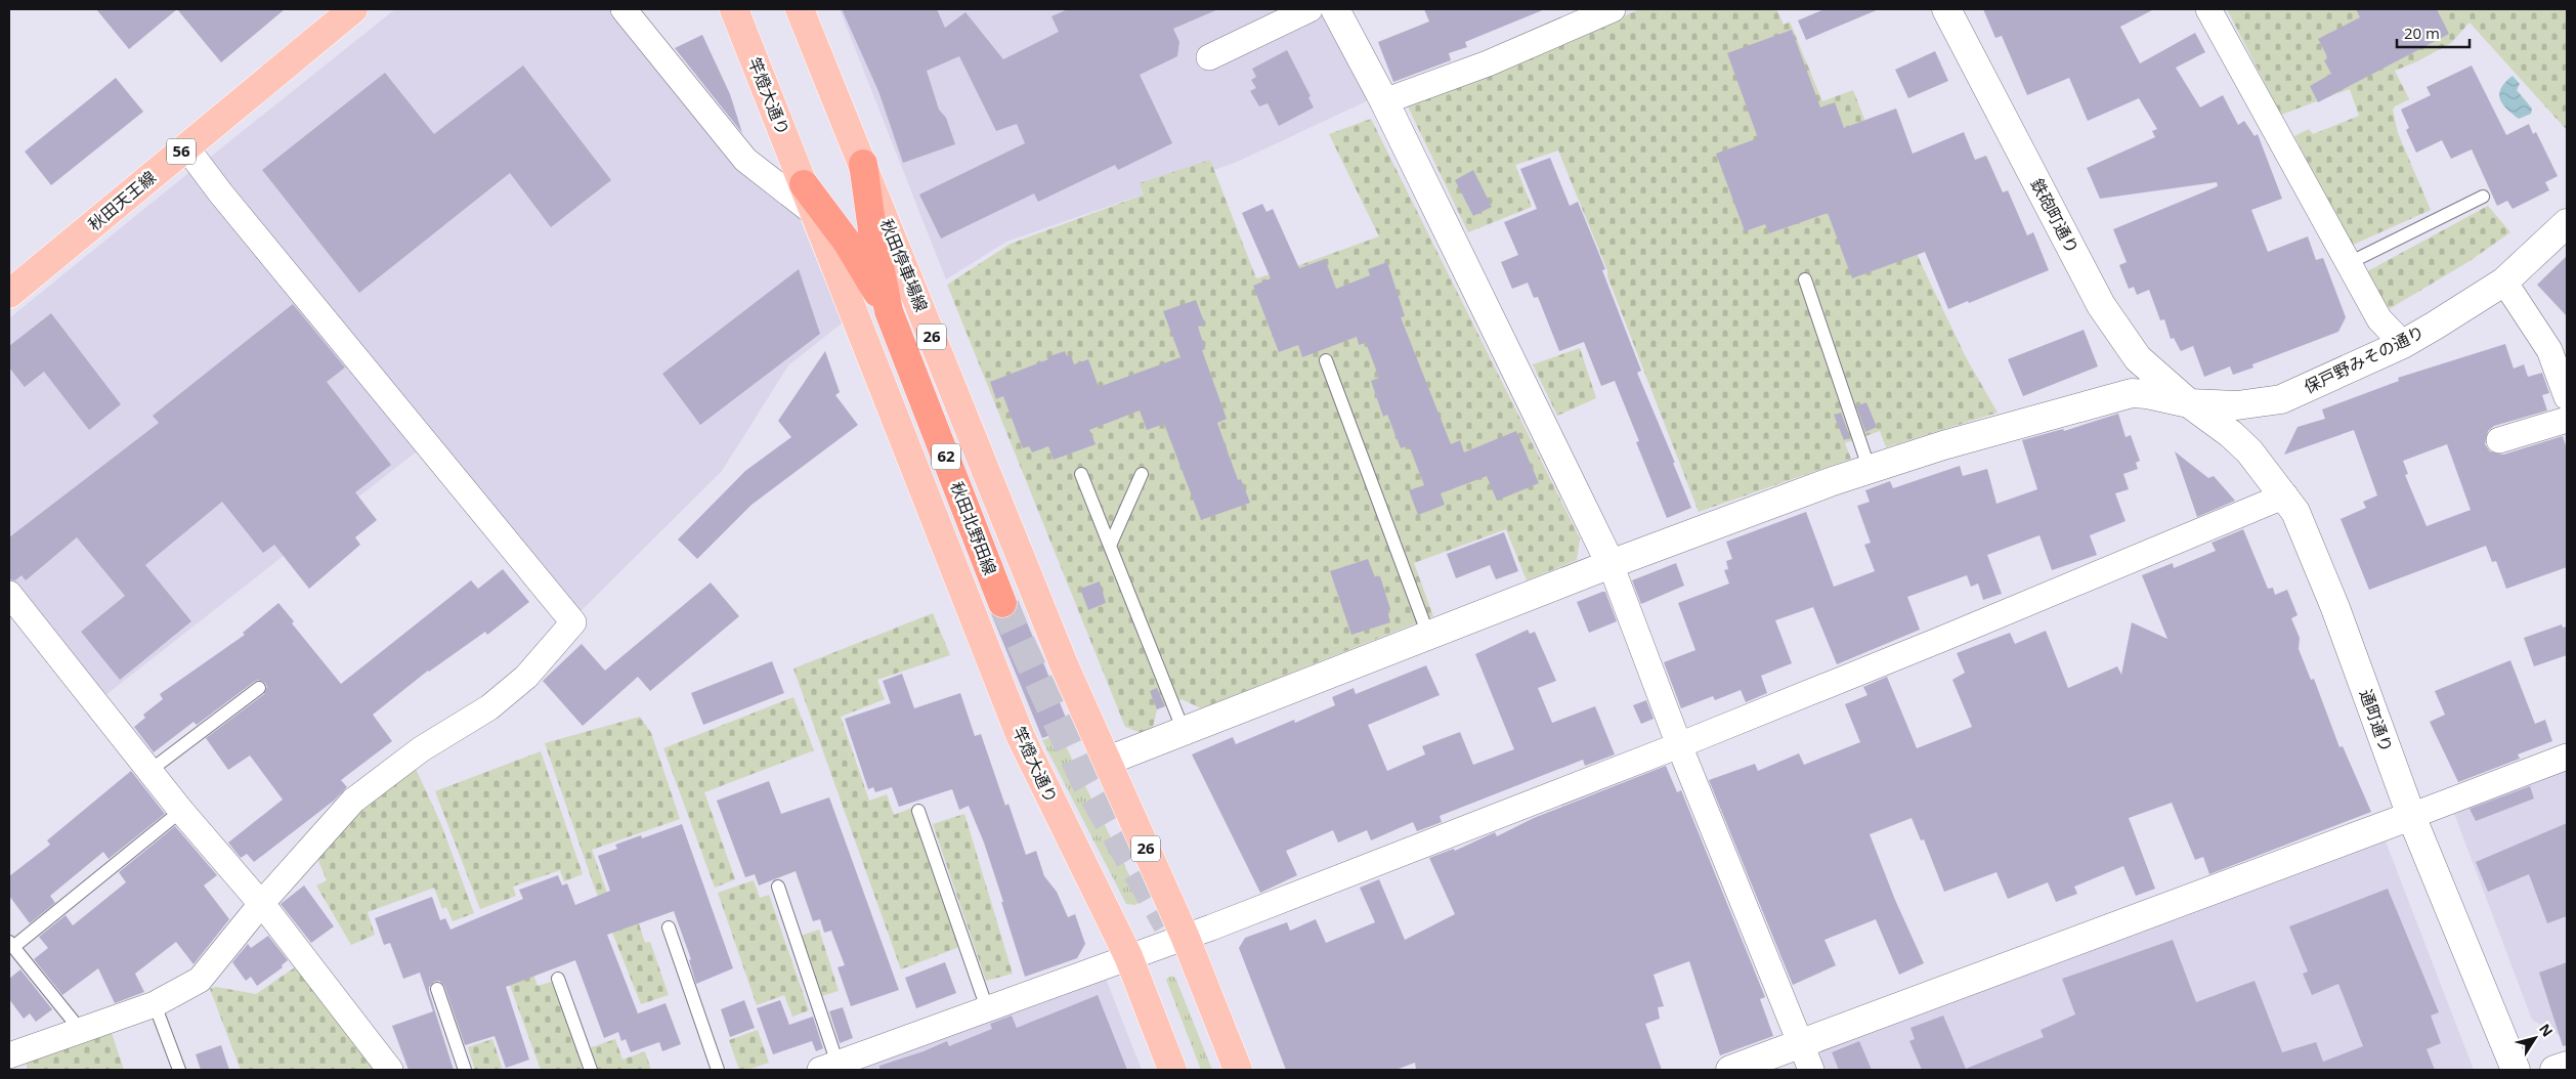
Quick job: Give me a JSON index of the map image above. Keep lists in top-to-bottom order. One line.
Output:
{"streets":{"highway":["62","秋田北野田線"],"main road":["竿燈大通り","56","秋田天王線","秋田停車場線","26"],"street":["鉄砲町通り","保戸野みその通り","通町通り"]},"crossings":[["竿燈大通り","62"],["鉄砲町通り","保戸野みその通り"],["鉄砲町通り","通町通り"],["秋田停車場線","26"],["秋田停車場線","62"],["保戸野みその通り","通町通り"],["62","秋田北野田線"]],"scale_bar":"20 m","north":"top right"}
